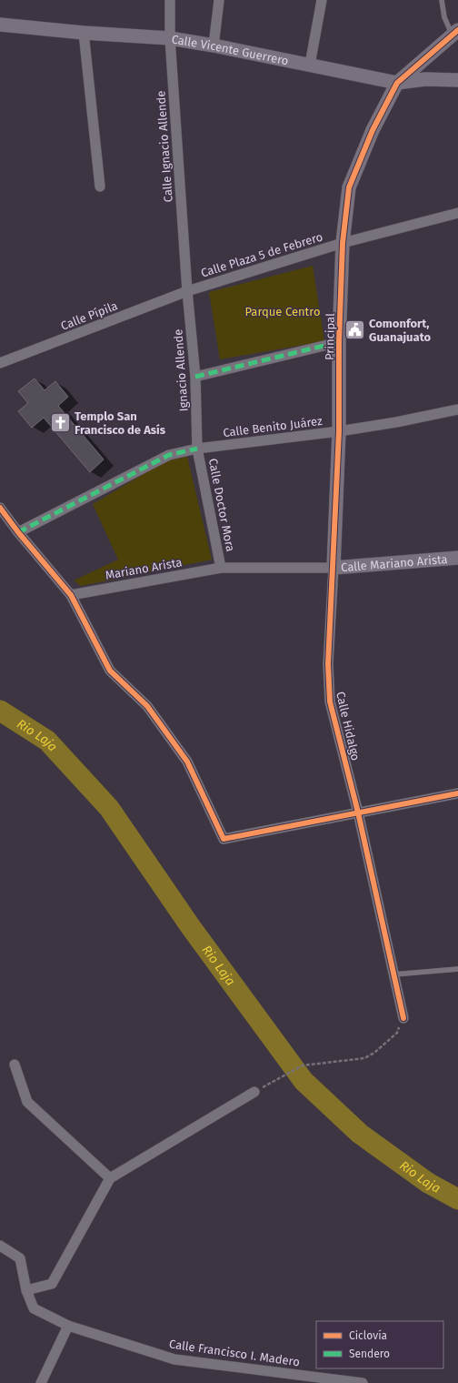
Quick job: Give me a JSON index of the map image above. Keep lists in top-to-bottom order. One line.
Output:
{"streets":{"street":["Calle Vicente Guerrero","Calle Ignacio Allende","Calle Plaza 5 de Febrero","Calle Pípila","Principal","Ignacio Allende","Calle Benito Juárez","Calle Doctor Mora","Calle Mariano Arista","Mariano Arista","Calle Hidalgo","Calle Francisco I. Madero"]},"crossings":[["Calle Vicente Guerrero","Calle Ignacio Allende"],["Calle Vicente Guerrero","Principal"],["Calle Ignacio Allende","Calle Plaza 5 de Febrero"],["Calle Ignacio Allende","Calle Pípila"],["Calle Ignacio Allende","Ignacio Allende"],["Calle Plaza 5 de Febrero","Calle Pípila"],["Calle Plaza 5 de Febrero","Principal"],["Calle Plaza 5 de Febrero","Ignacio Allende"],["Calle Pípila","Ignacio Allende"],["Principal","Calle Benito Juárez"],["Principal","Calle Hidalgo"],["Ignacio Allende","Calle Benito Juárez"],["Ignacio Allende","Calle Doctor Mora"],["Calle Benito Juárez","Calle Doctor Mora"],["Calle Benito Juárez","Calle Hidalgo"],["Calle Doctor Mora","Calle Mariano Arista"],["Calle Doctor Mora","Mariano Arista"],["Calle Mariano Arista","Mariano Arista"],["Calle Mariano Arista","Calle Hidalgo"]],"water":["Rio Laja"],"parks":["Parque Centro"],"places":{"public building":["Comonfort, Guanajuato"],"church":["Templo San Francisco de Asís"]},"legend":["Ciclovía","Sendero"]}
